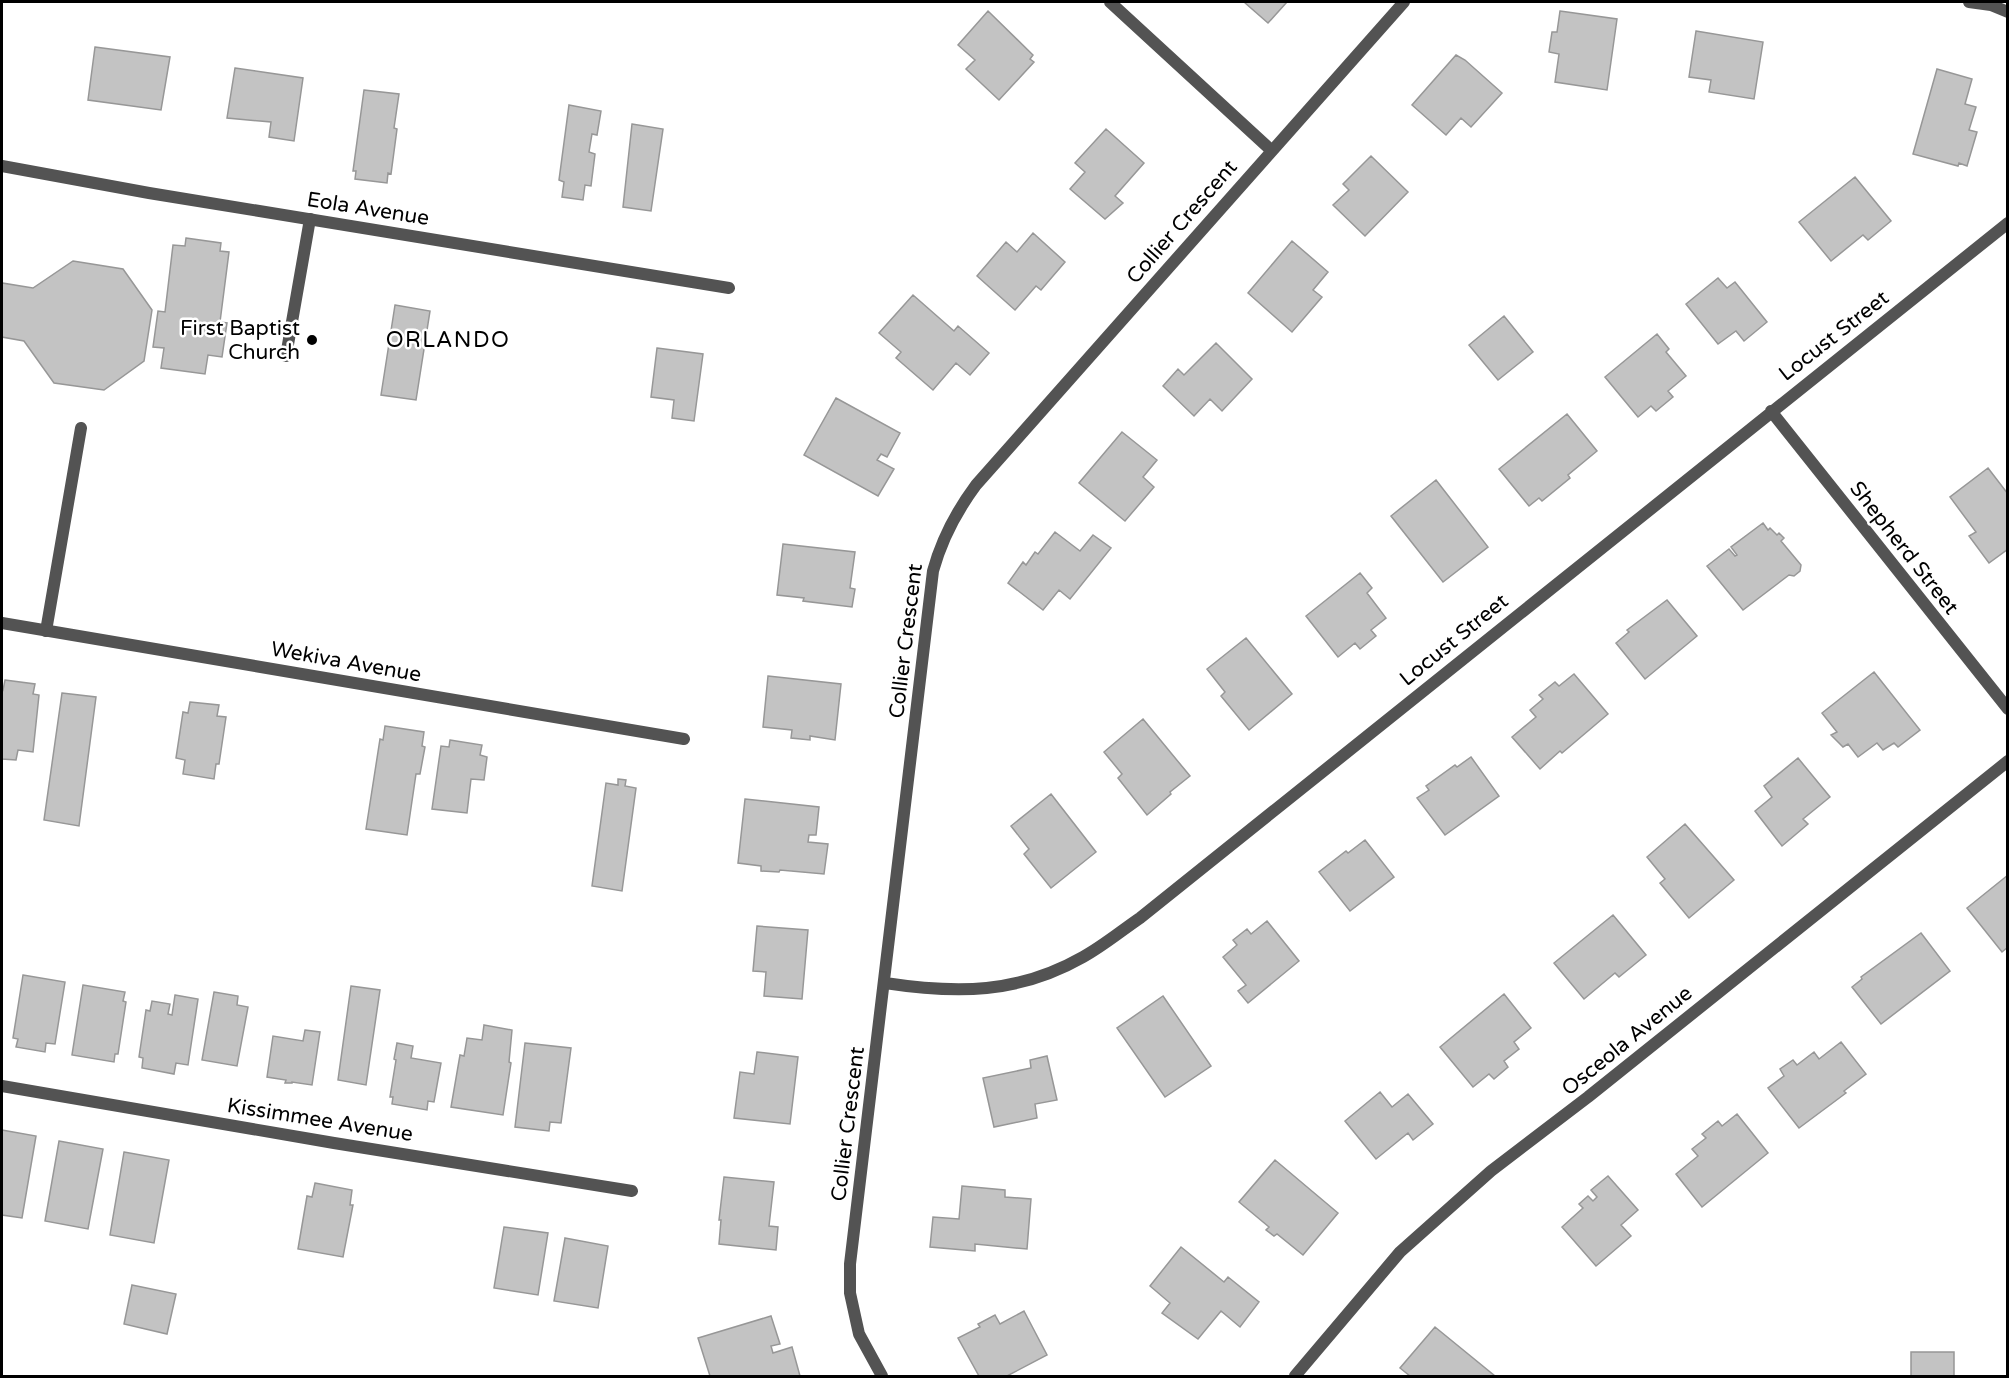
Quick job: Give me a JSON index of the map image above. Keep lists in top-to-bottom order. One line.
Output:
{"streets":{"street":["Eola Avenue","Collier Crescent","Locust Street","Shepherd Street","Wekiva Avenue","Osceola Avenue","Kissimmee Avenue"]},"crossings":[["Collier Crescent","Locust Street"],["Locust Street","Shepherd Street"]],"districts":["ORLANDO"],"places":["First Baptist Church"]}
